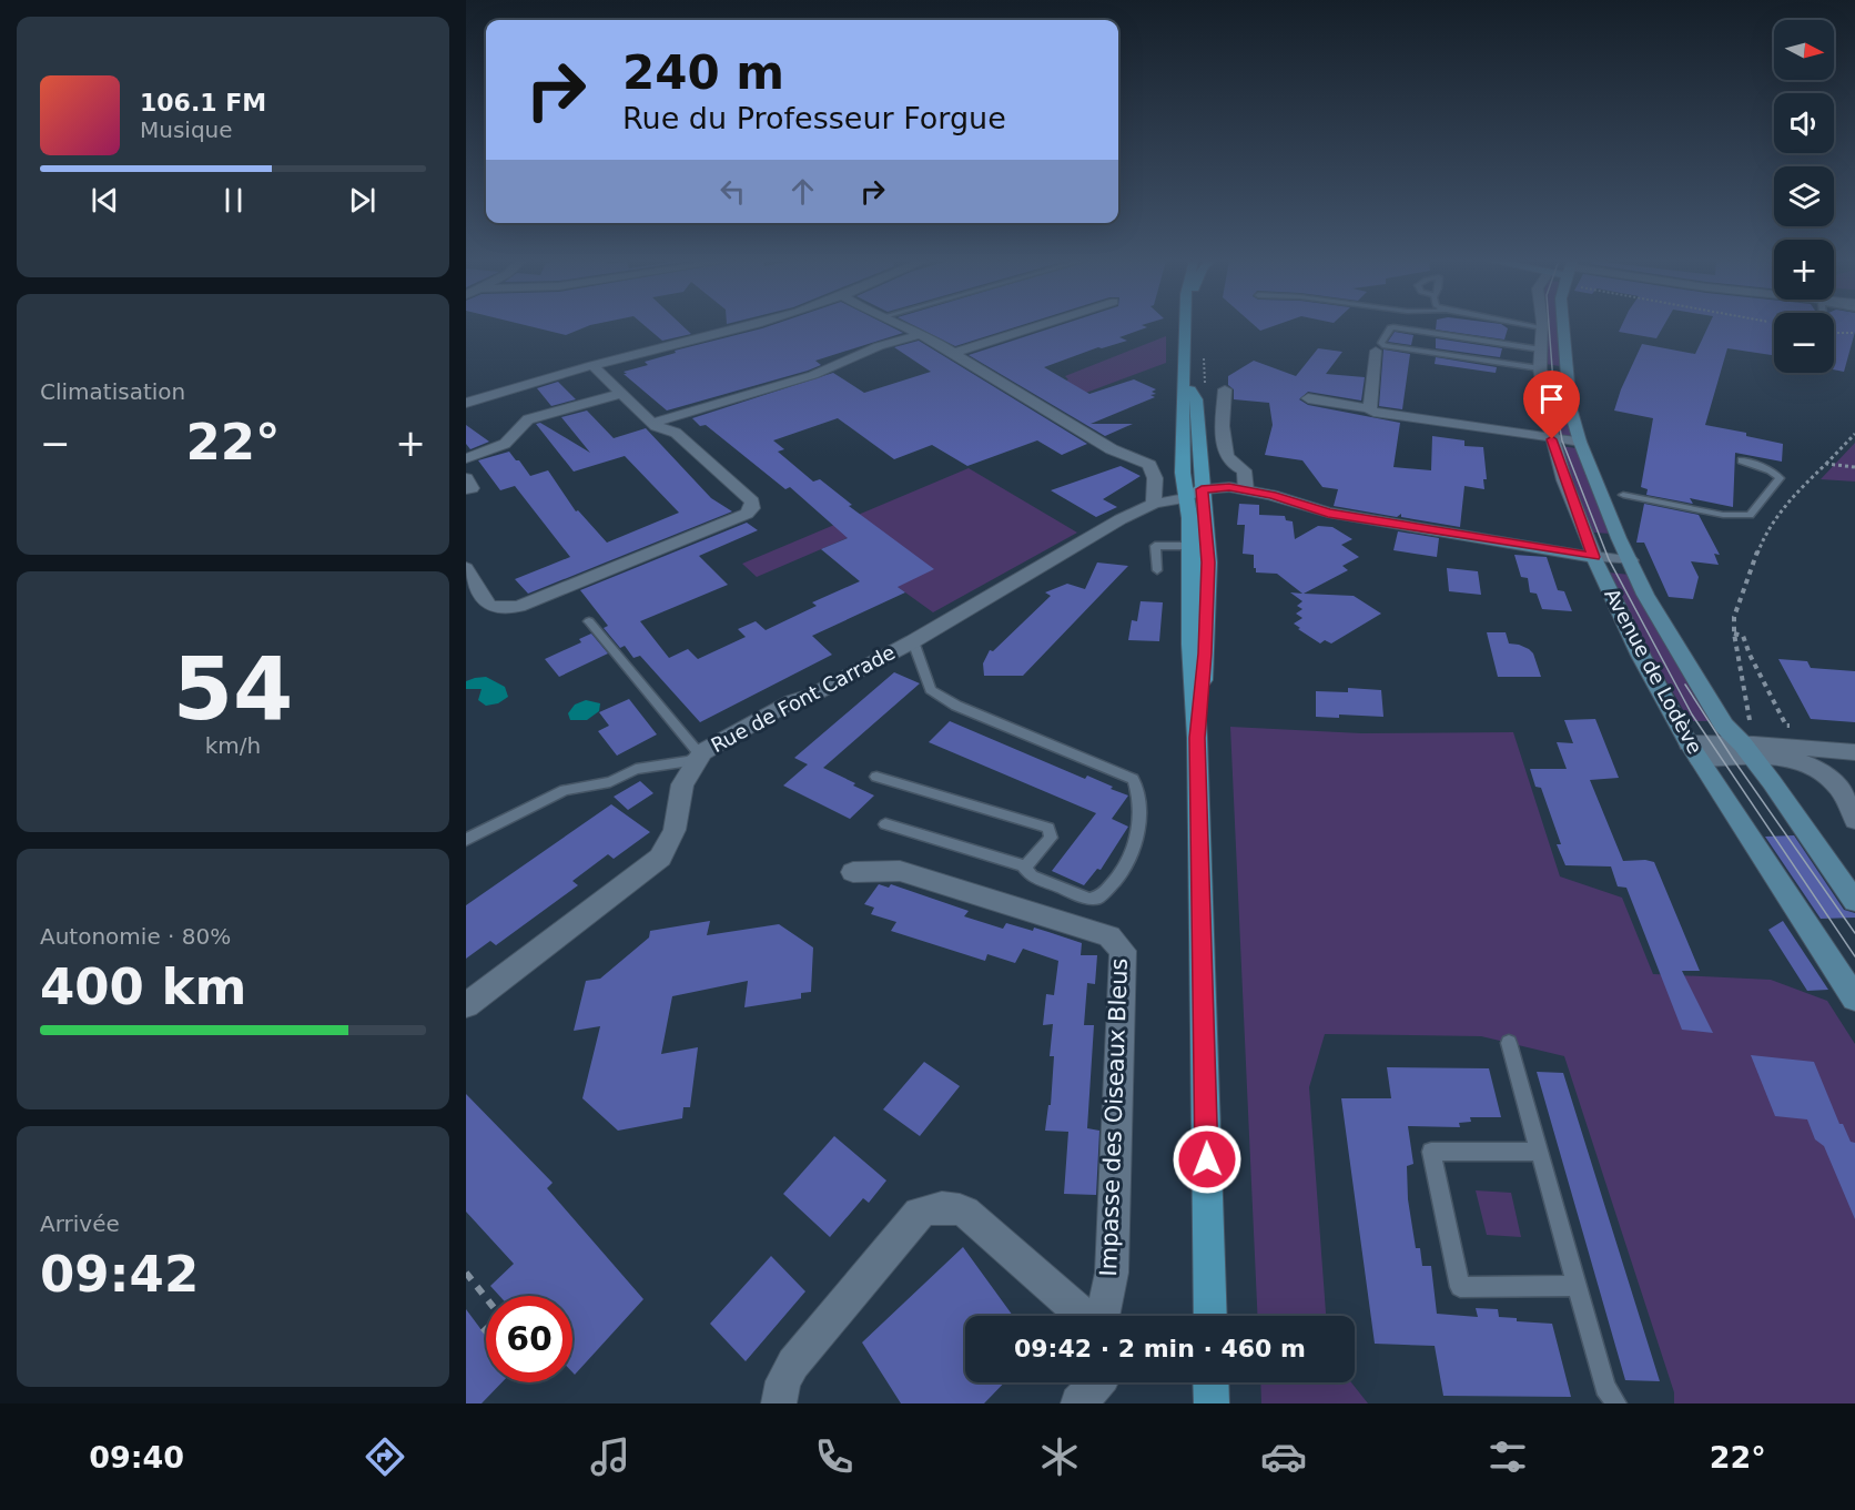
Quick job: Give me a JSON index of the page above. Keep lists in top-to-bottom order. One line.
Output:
{"streets":{"street":["Avenue de Lodève","Rue de Font Carrade","Impasse des Oiseaux Bleus"]},"north":"right","page":{"map_buttons":["+","−"],"turn":["240 m","Rue du Professeur Forgue"],"song":["106.1 FM","Musique"],"tile":["Climatisation",["54","km/h"],["Autonomie · 80%","400 km"],["Arrivée","09:42"]],"heat":["−","22°","+"],"limit":"60","trip":"09:42 · 2 min · 460 m","tabs":["09:40","22°"]}}
